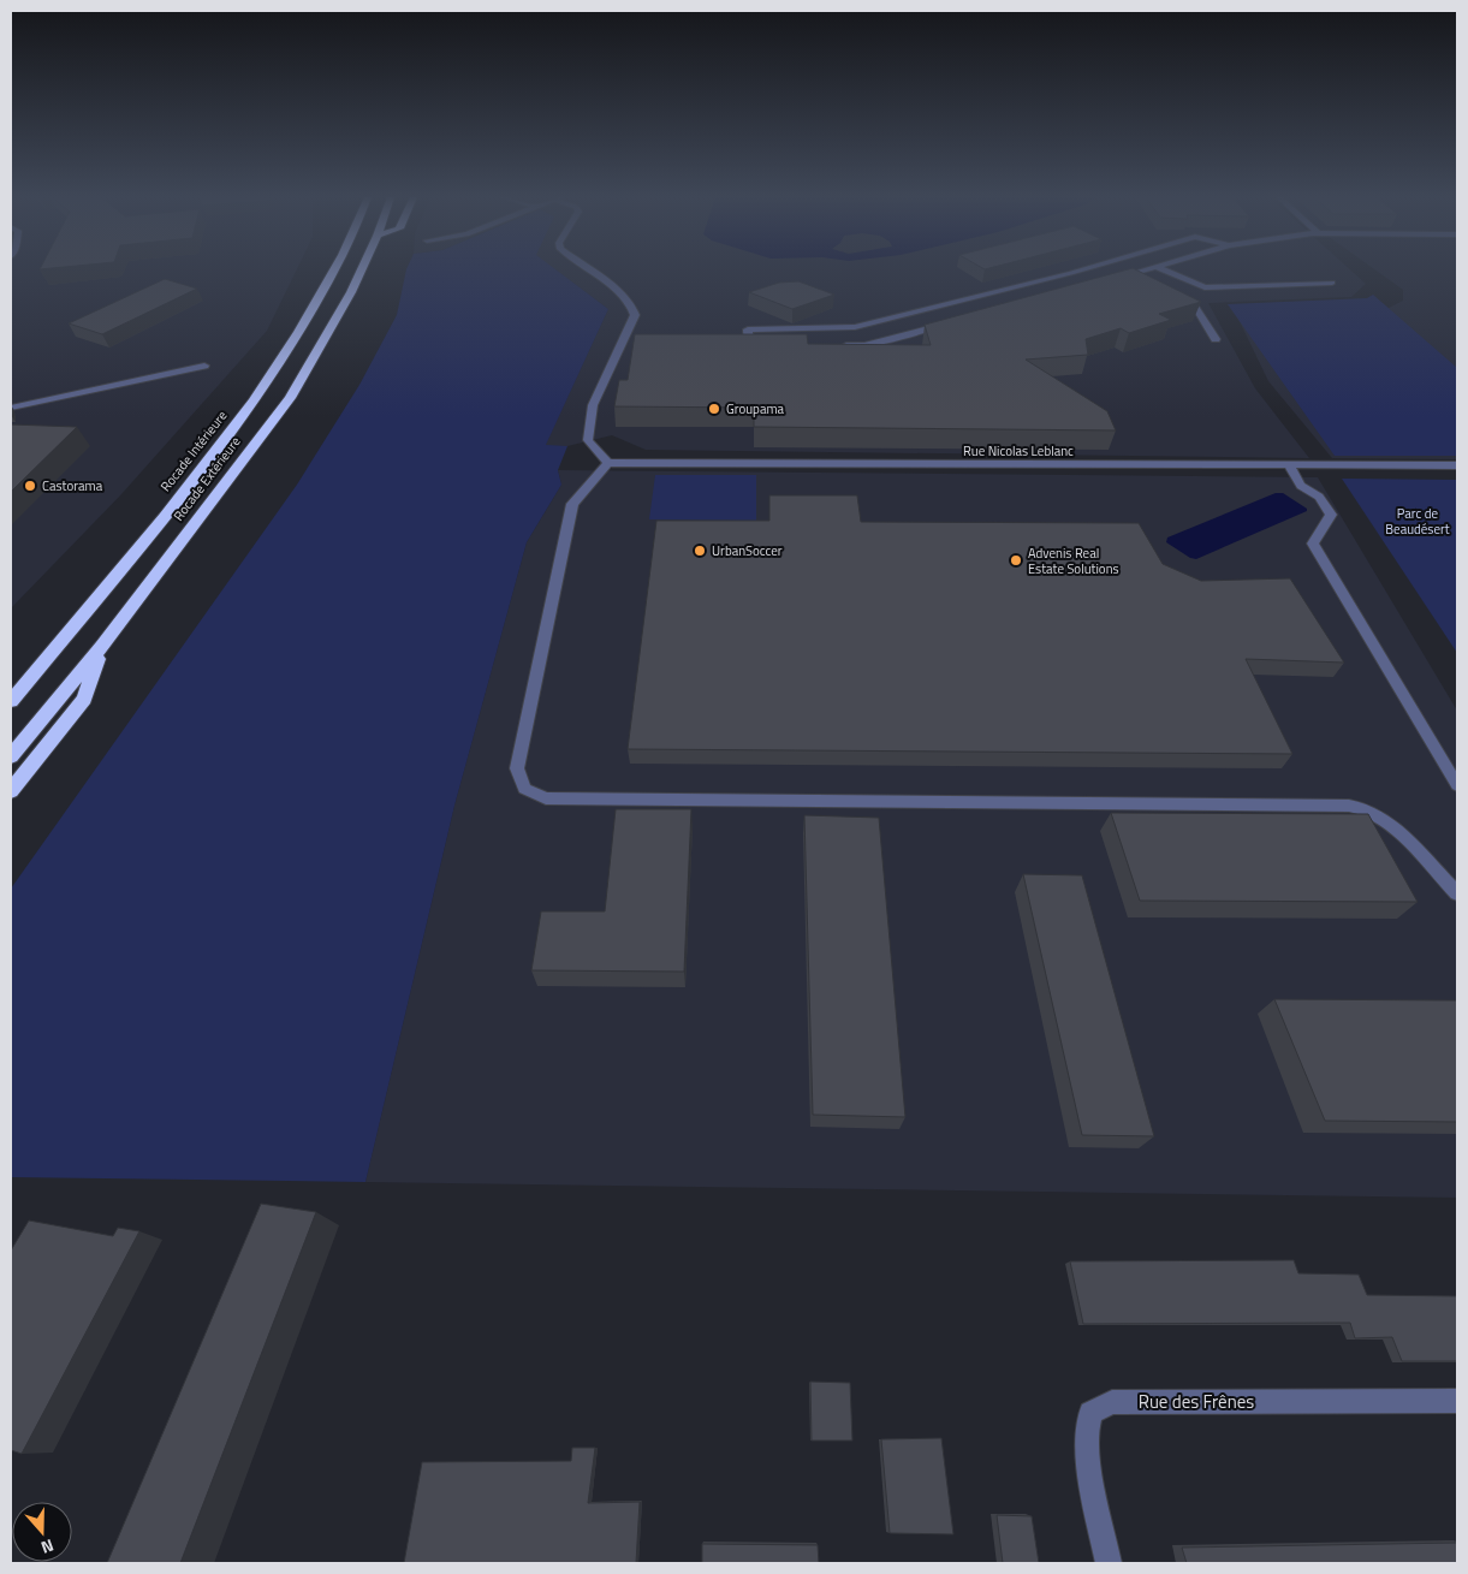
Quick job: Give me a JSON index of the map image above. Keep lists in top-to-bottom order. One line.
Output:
{"streets":{"highway":["Rocade Intérieure","Rocade Extérieure"],"street":["Rue Nicolas Leblanc","Rue des Frênes"]},"parks":["Parc de Beaudésert"],"places":["Groupama","Castorama","UrbanSoccer","Advenis Real Estate Solutions"],"north":"bottom"}
